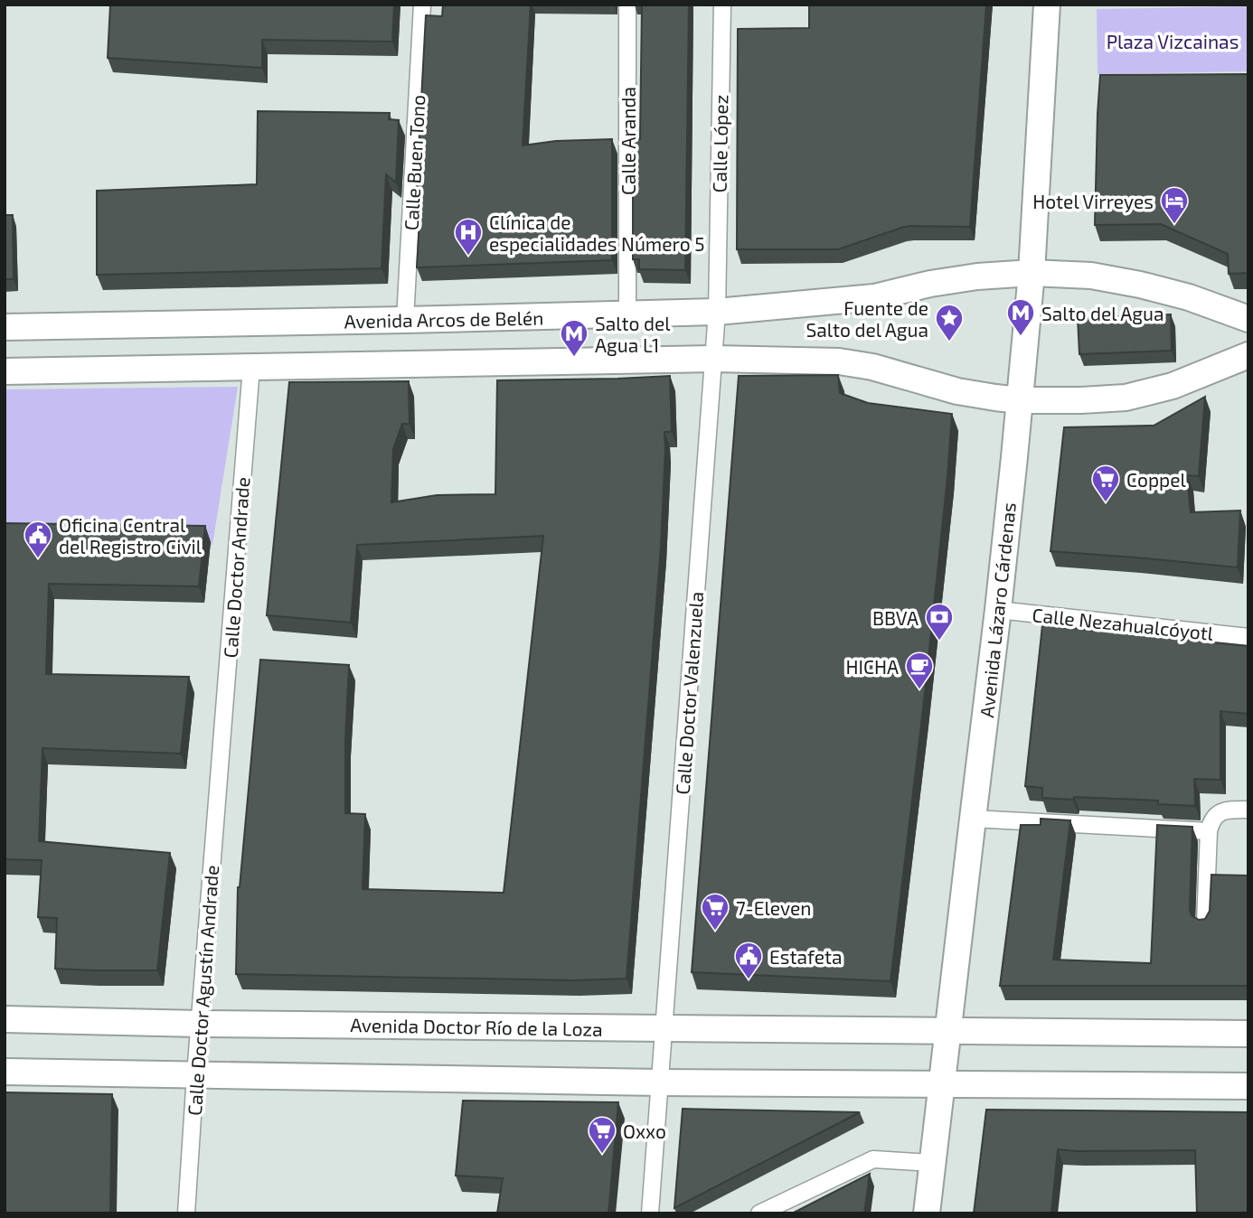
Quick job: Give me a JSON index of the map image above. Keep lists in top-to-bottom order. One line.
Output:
{"streets":{"main road":["Avenida Arcos de Belén","Avenida Lázaro Cárdenas","Avenida Doctor Río de la Loza"],"street":["Calle Aranda","Calle López","Calle Buen Tono","Calle Doctor Andrade","Calle Nezahualcóyotl","Calle Doctor Valenzuela","Calle Doctor Agustín Andrade"]},"crossings":[["Calle Aranda","Avenida Arcos de Belén"],["Calle López","Avenida Arcos de Belén"],["Calle López","Calle Doctor Valenzuela"],["Calle Buen Tono","Avenida Arcos de Belén"],["Avenida Arcos de Belén","Avenida Lázaro Cárdenas"],["Calle Doctor Andrade","Calle Doctor Agustín Andrade"],["Avenida Lázaro Cárdenas","Calle Nezahualcóyotl"],["Avenida Lázaro Cárdenas","Avenida Doctor Río de la Loza"],["Calle Doctor Valenzuela","Avenida Doctor Río de la Loza"],["Calle Doctor Agustín Andrade","Avenida Doctor Río de la Loza"]],"parks":["Plaza Vizcainas"],"places":{"hotel":["Hotel Virreyes"],"hospital":["Clínica de especialidades Número 5"],"metro station":["Salto del Agua","Salto del Agua L1"],"place":["Fuente de Salto del Agua"],"supermarket":["Coppel","7-Eleven","Oxxo"],"public building":["Oficina Central del Registro Civil","Estafeta"],"bank":["BBVA"],"cafe":["HICHA"]}}
